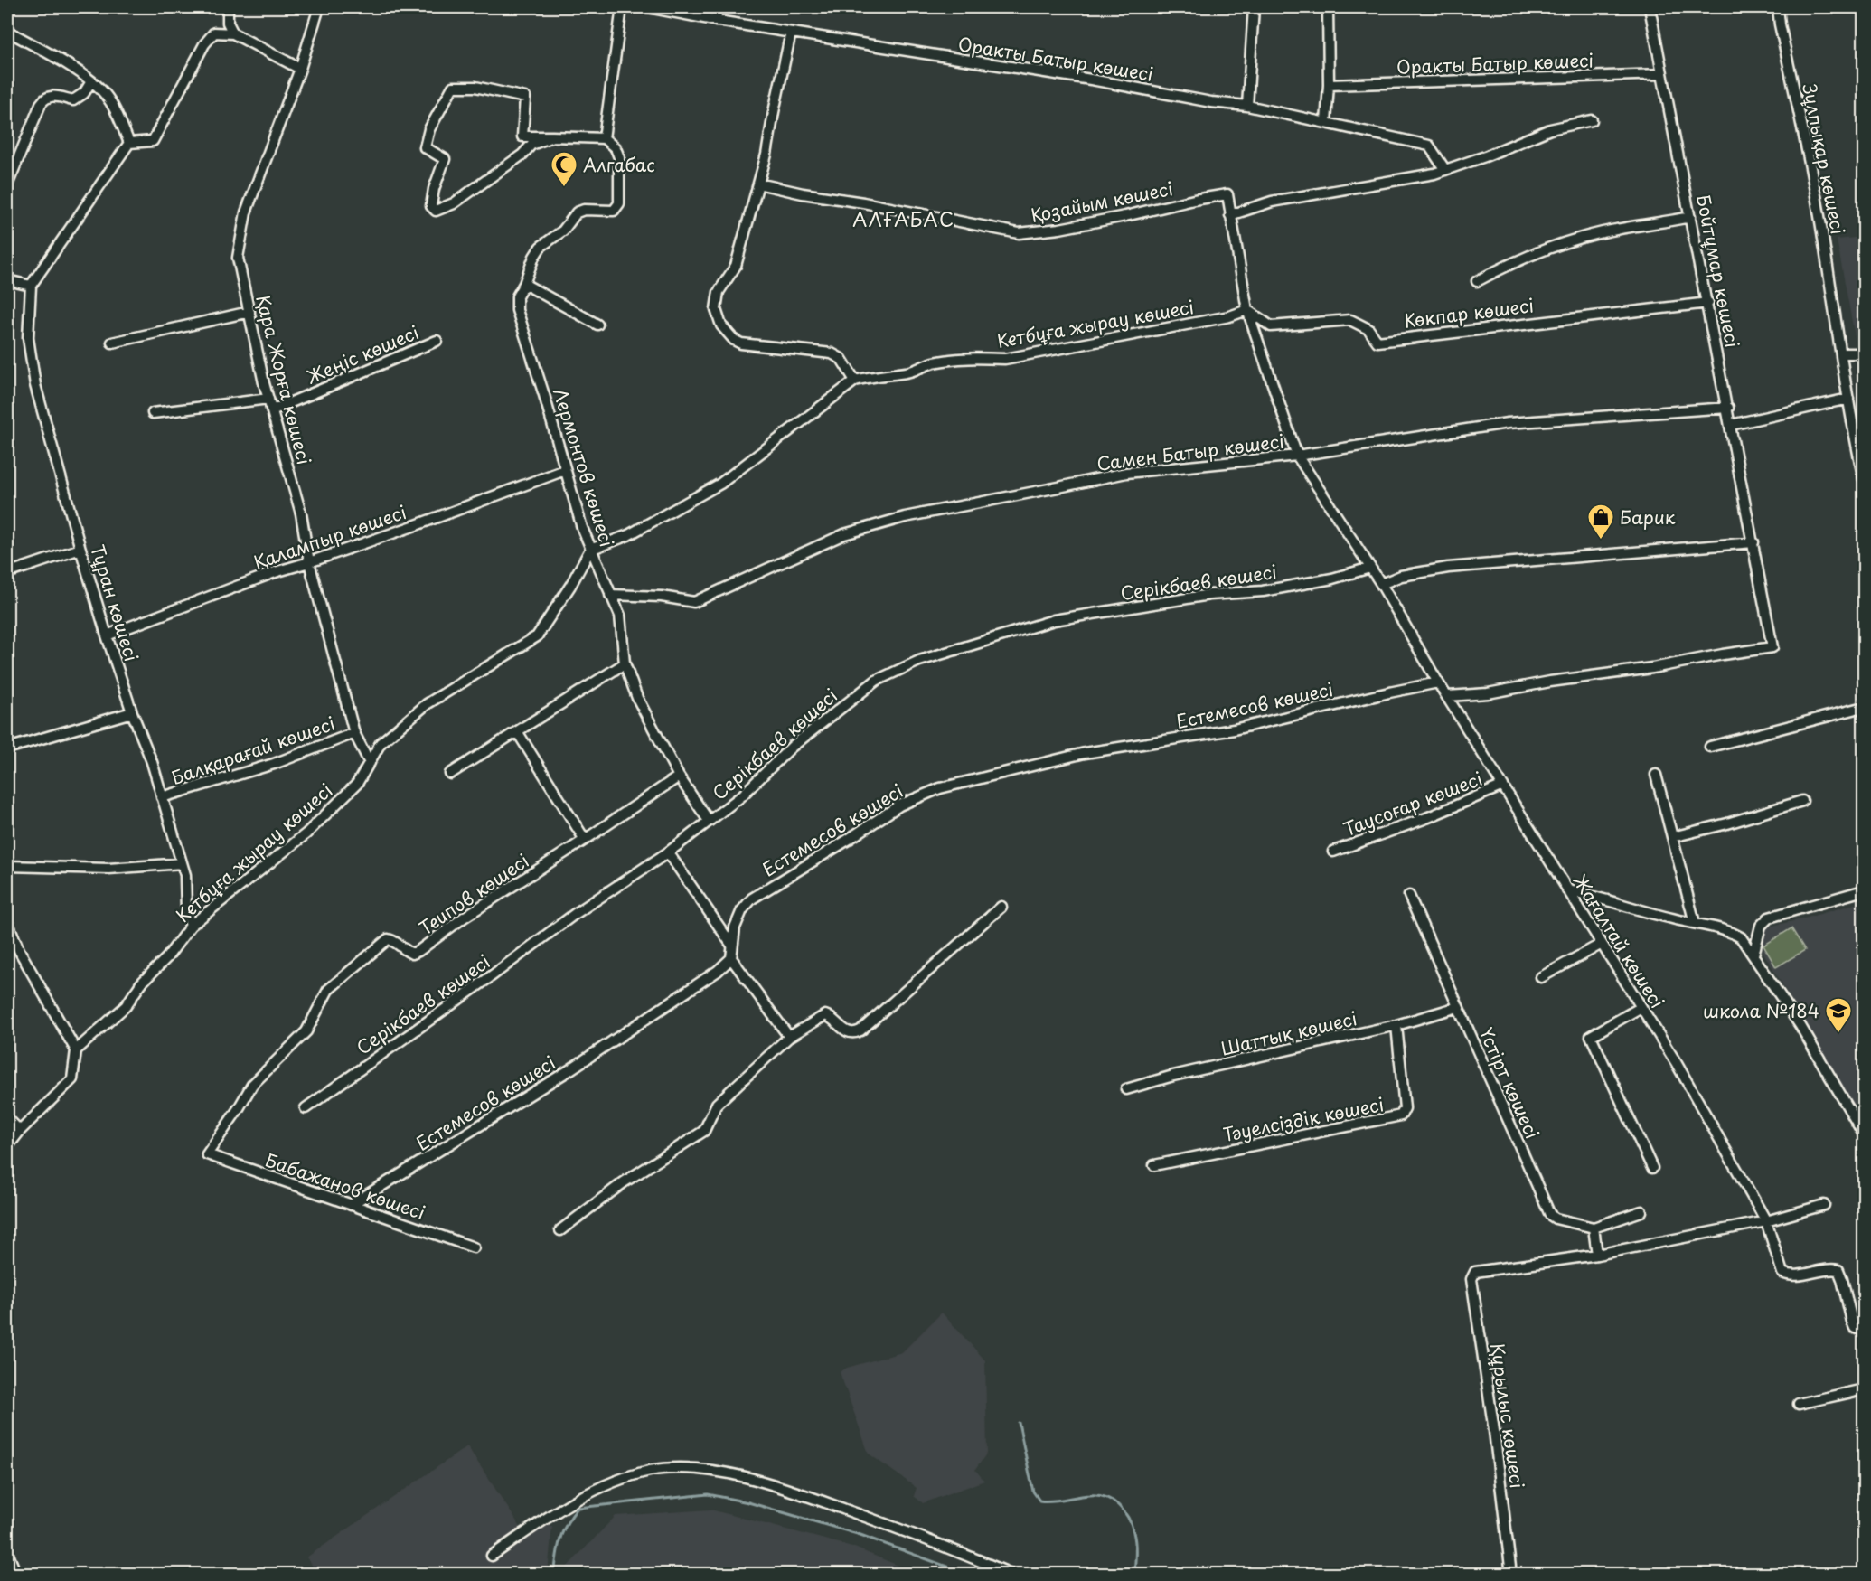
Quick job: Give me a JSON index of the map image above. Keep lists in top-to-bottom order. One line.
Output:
{"streets":{"street":["Оракты Батыр көшесі","Зұлпықар көшесі","Қозайым көшесі","Бойтұмар көшесі","Көкпар көшесі","Кетбұға жырау көшесі","Жеңіс көшесі","Қара Жорға көшесі","Самен Батыр көшесі","Лермонтов көшесі","Қалампыр көшесі","Серікбаев көшесі","Тұран көшесі","Естемесов көшесі","Балқарағай көшесі","Тауcоғар көшесі","Теипов көшесі","Жағалтай көшесі","Шаттық көшесі","Үстірт көшесі","Тәуелсіздік көшесі","Бабажанов көшесі","Құрылыс көшесі"]},"crossings":[["Оракты Батыр көшесі","Бойтұмар көшесі"],["Бойтұмар көшесі","Көкпар көшесі"],["Бойтұмар көшесі","Самен Батыр көшесі"],["Бойтұмар көшесі","Жағалтай көшесі"],["Көкпар көшесі","Кетбұға жырау көшесі"],["Кетбұға жырау көшесі","Қара Жорға көшесі"],["Кетбұға жырау көшесі","Лермонтов көшесі"],["Кетбұға жырау көшесі","Тұран көшесі"],["Жеңіс көшесі","Қара Жорға көшесі"],["Қара Жорға көшесі","Қалампыр көшесі"],["Қара Жорға көшесі","Балқарағай көшесі"],["Самен Батыр көшесі","Лермонтов көшесі"],["Лермонтов көшесі","Қалампыр көшесі"],["Лермонтов көшесі","Серікбаев көшесі"],["Лермонтов көшесі","Теипов көшесі"],["Қалампыр көшесі","Тұран көшесі"],["Серікбаев көшесі","Жағалтай көшесі"],["Тұран көшесі","Балқарағай көшесі"],["Естемесов көшесі","Жағалтай көшесі"],["Естемесов көшесі","Бабажанов көшесі"],["Тауcоғар көшесі","Жағалтай көшесі"],["Теипов көшесі","Бабажанов көшесі"],["Шаттық көшесі","Үстірт көшесі"],["Шаттық көшесі","Тәуелсіздік көшесі"]],"districts":["АЛҒАБАС"],"places":{"mosque":["Алгабас"],"shop":["Барик"],"school or university":["школа №184"]}}
